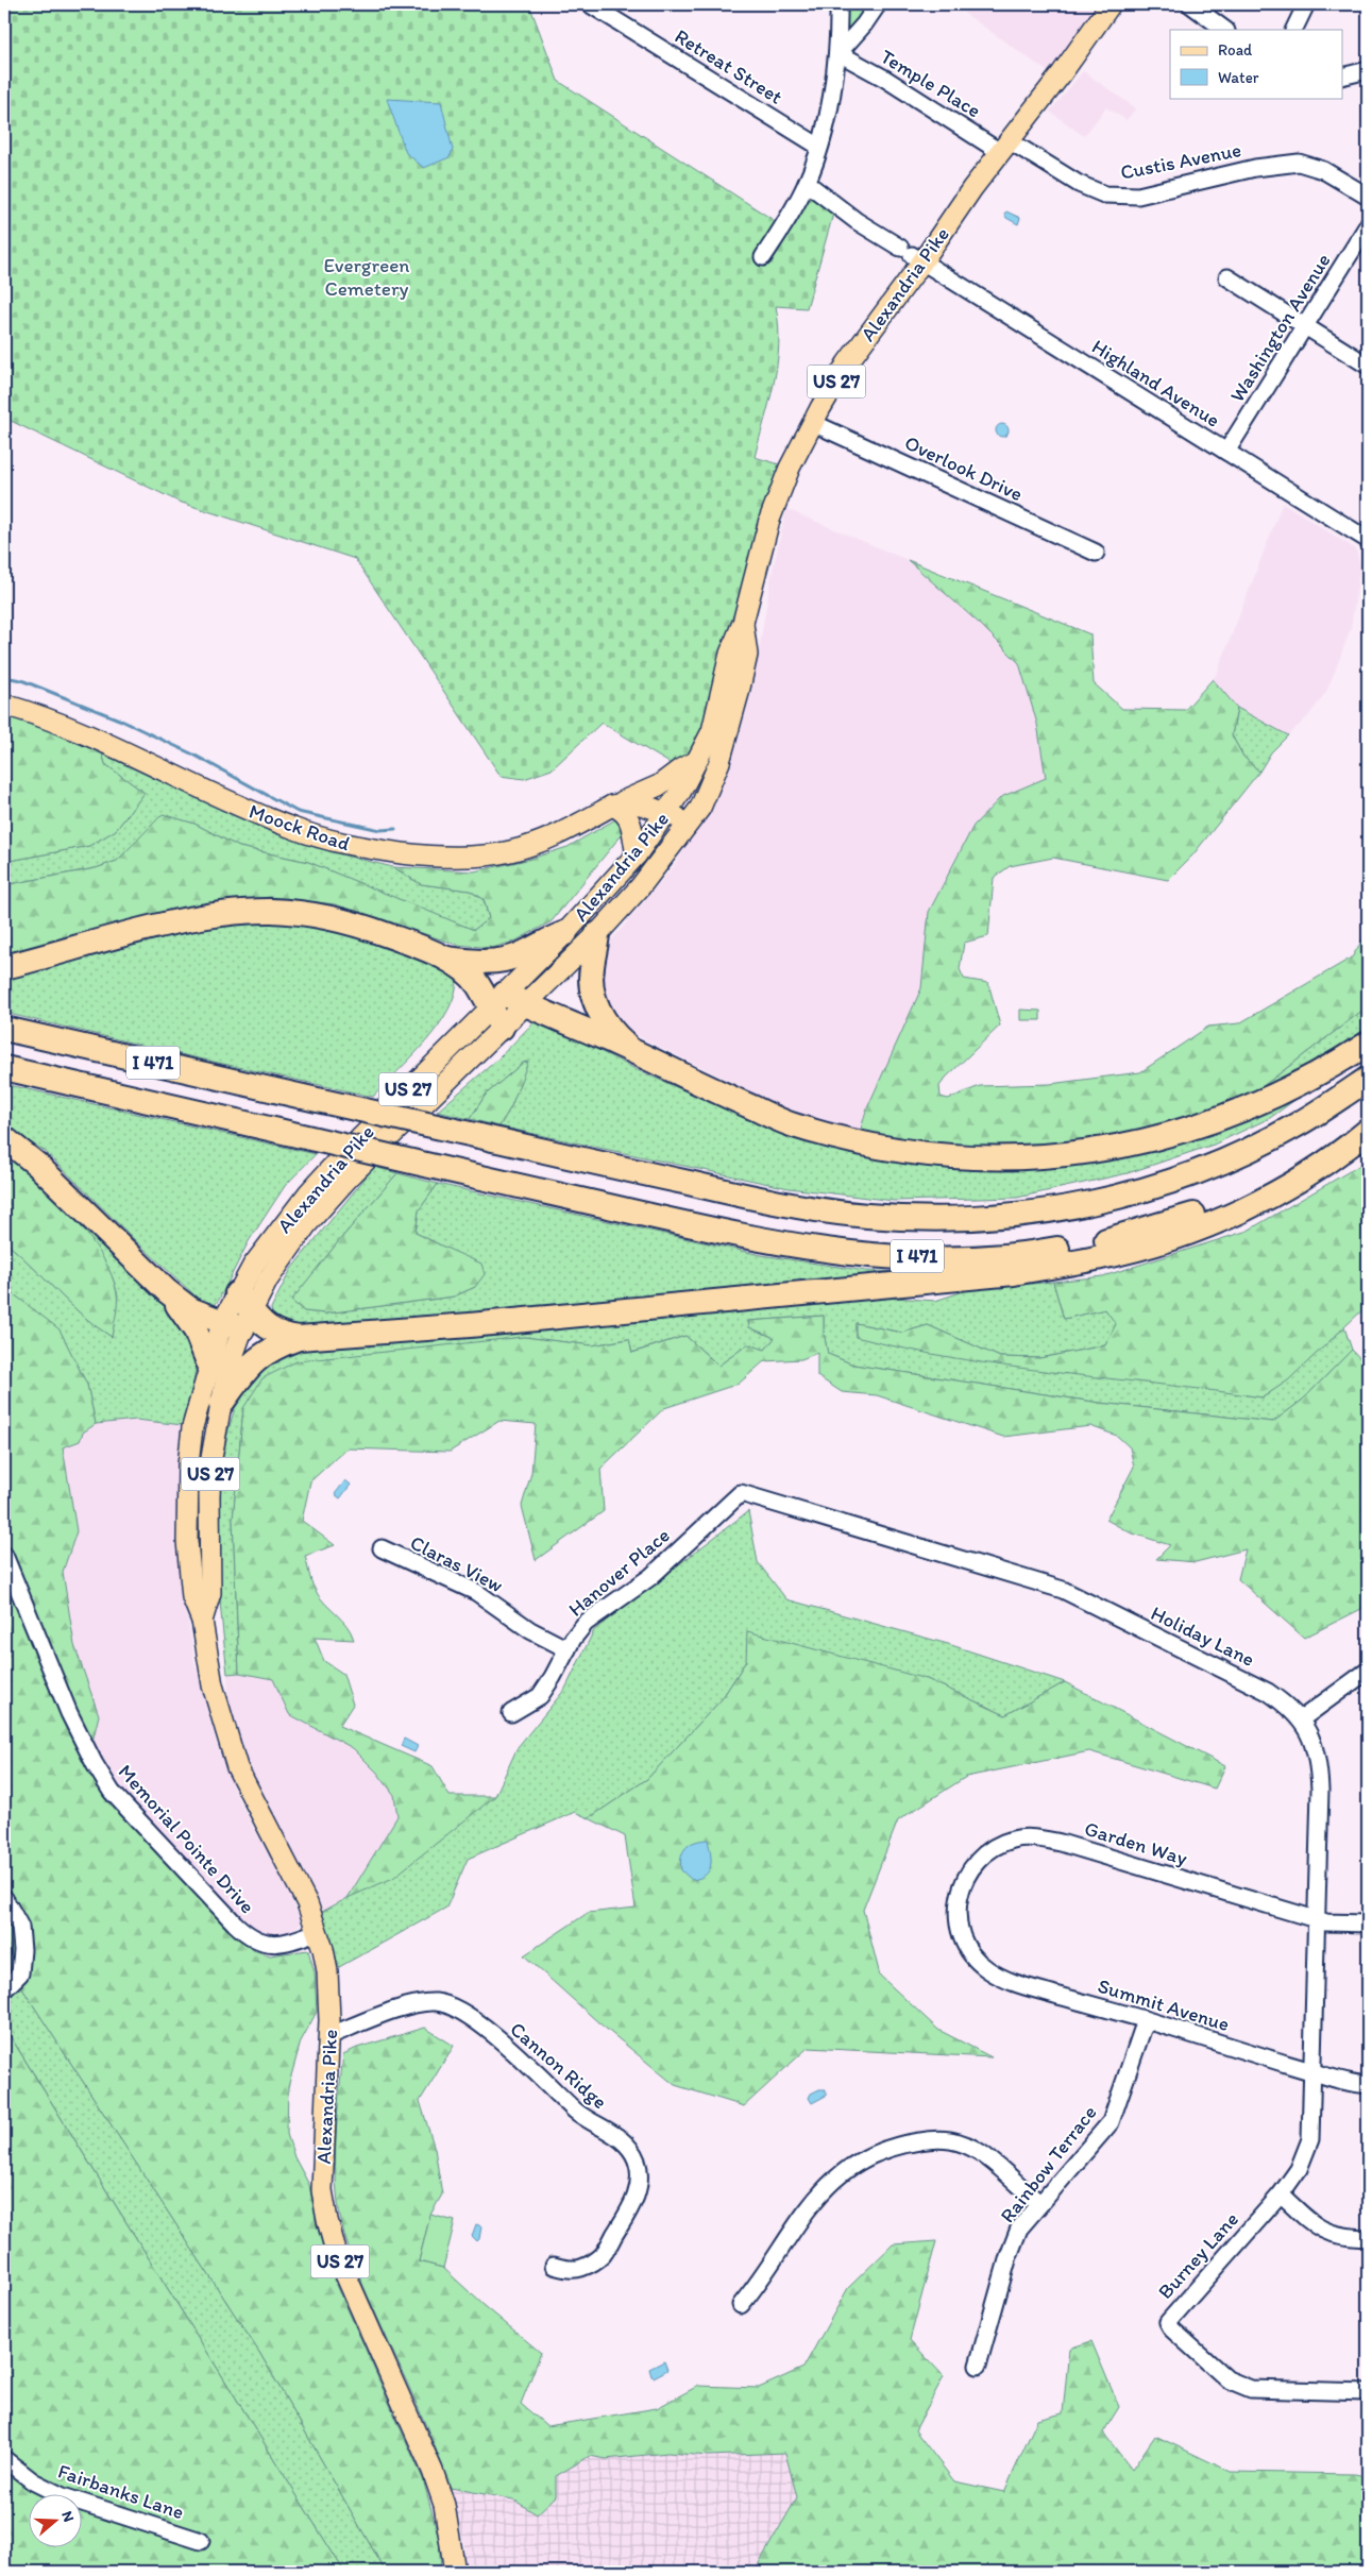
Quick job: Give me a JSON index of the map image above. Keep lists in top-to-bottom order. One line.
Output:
{"streets":{"highway":["I 471"],"main road":["Alexandria Pike","US 27","Moock Road"],"street":["Retreat Street","Temple Place","Custis Avenue","Washington Avenue","Highland Avenue","Overlook Drive","Claras View","Hanover Place","Holiday Lane","Memorial Pointe Drive","Garden Way","Summit Avenue","Cannon Ridge","Rainbow Terrace","Burney Lane","Fairbanks Lane"]},"crossings":[["Temple Place","Custis Avenue"],["Temple Place","Alexandria Pike"],["Custis Avenue","Alexandria Pike"],["Alexandria Pike","Highland Avenue"],["Alexandria Pike","Overlook Drive"],["Alexandria Pike","Moock Road"],["Alexandria Pike","Memorial Pointe Drive"],["Alexandria Pike","Cannon Ridge"],["Washington Avenue","Highland Avenue"],["Claras View","Hanover Place"],["Hanover Place","Holiday Lane"],["Holiday Lane","Garden Way"],["Holiday Lane","Summit Avenue"],["Holiday Lane","Burney Lane"],["Garden Way","Summit Avenue"],["Summit Avenue","Rainbow Terrace"],["Summit Avenue","Burney Lane"]],"parks":["Evergreen Cemetery"],"legend":["Road","Water"],"north":"right"}
